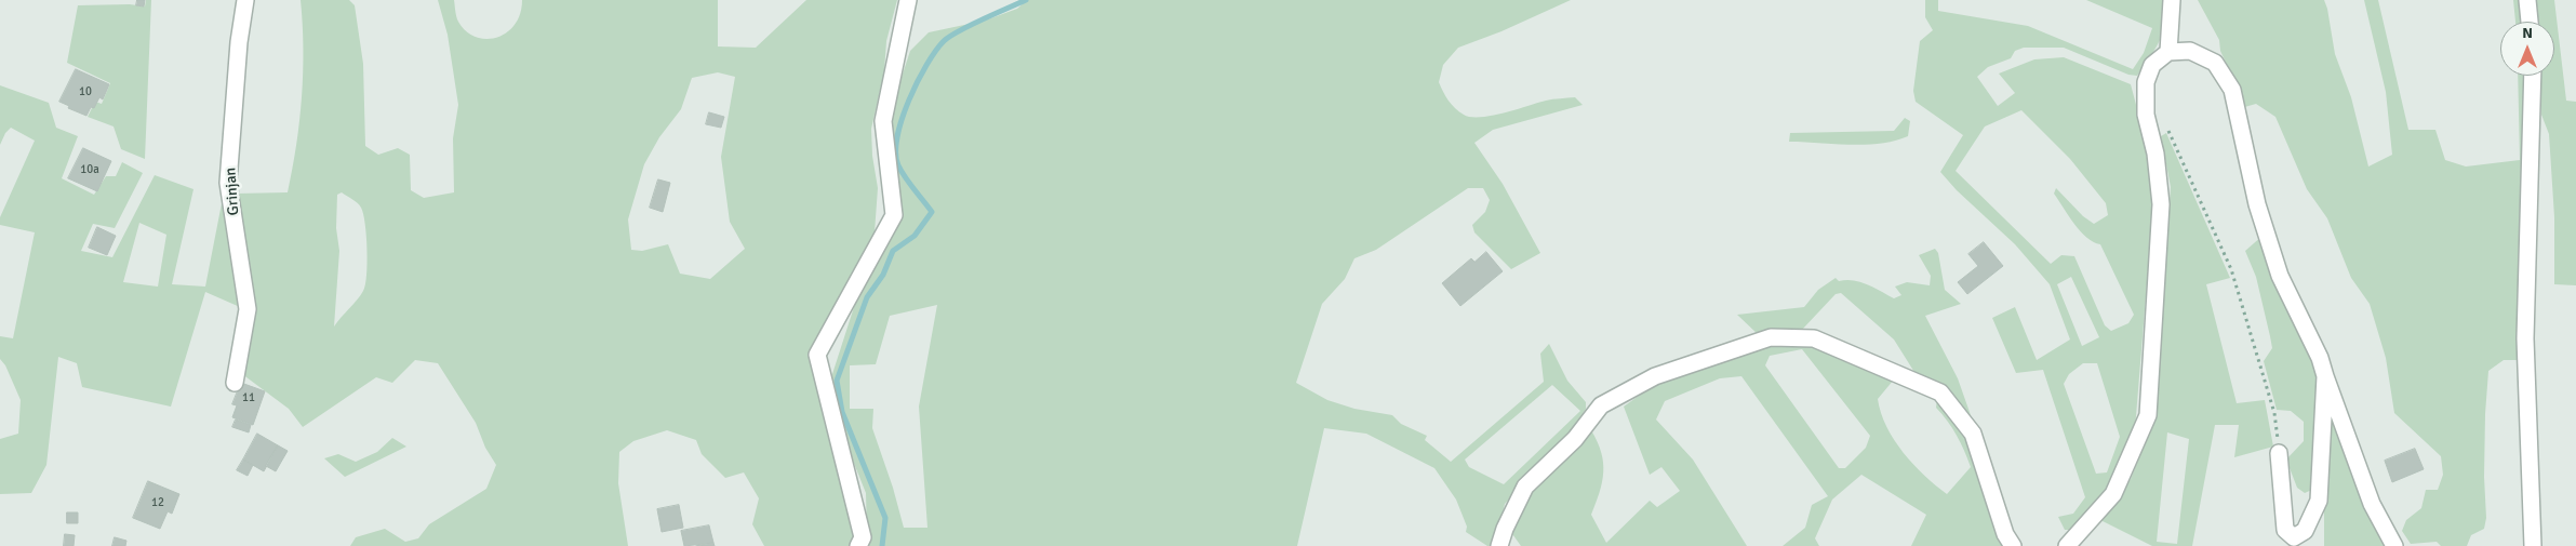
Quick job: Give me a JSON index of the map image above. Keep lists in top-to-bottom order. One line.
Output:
{"streets":{"street":["Grinjan"]},"house_numbers":["10","10a","11","12"],"north":"top"}
